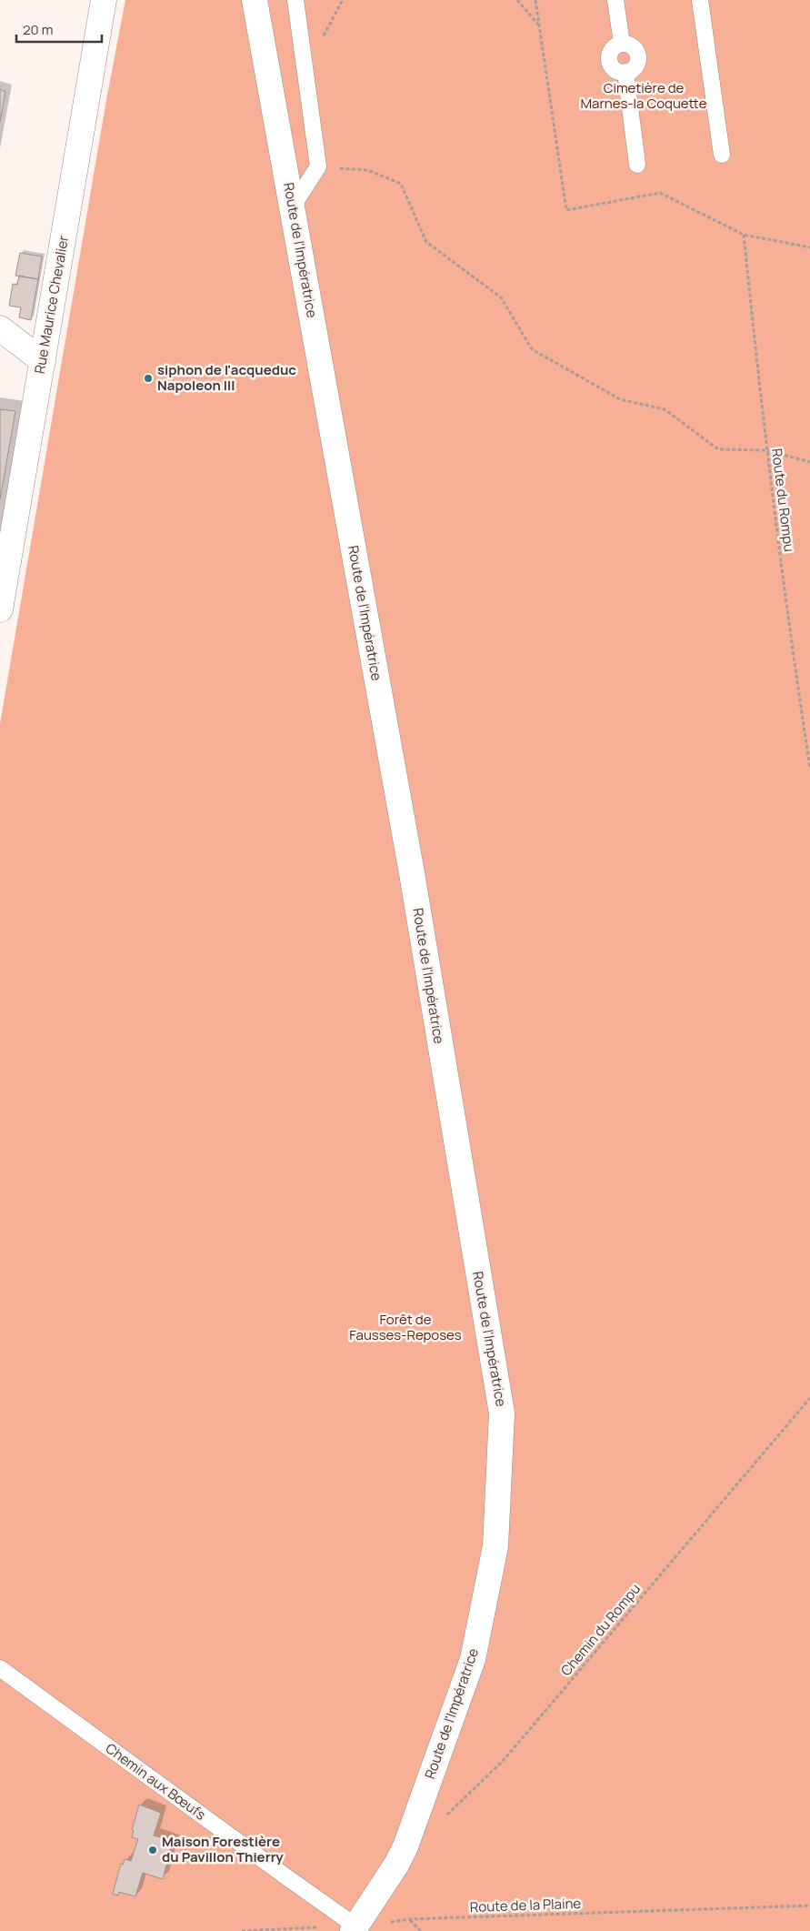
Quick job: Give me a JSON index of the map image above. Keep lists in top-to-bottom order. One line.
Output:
{"streets":{"street":["Route de l'Impératrice","Rue Maurice Chevalier"],"lane":["Chemin aux Bœufs"],"path":["Route du Rompu","Chemin du Rompu","Route de la Plaine"]},"crossings":[["Route de l'Impératrice","Chemin aux Bœufs"],["Route de l'Impératrice","Route de la Plaine"],["Chemin aux Bœufs","Route de la Plaine"]],"parks":["Cimetière de Marnes-la Coquette","Forêt de Fausses-Reposes"],"places":["siphon de l'acqueduc Napoleon III","Maison Forestière du Pavillon Thierry"],"scale_bar":"20 m"}
